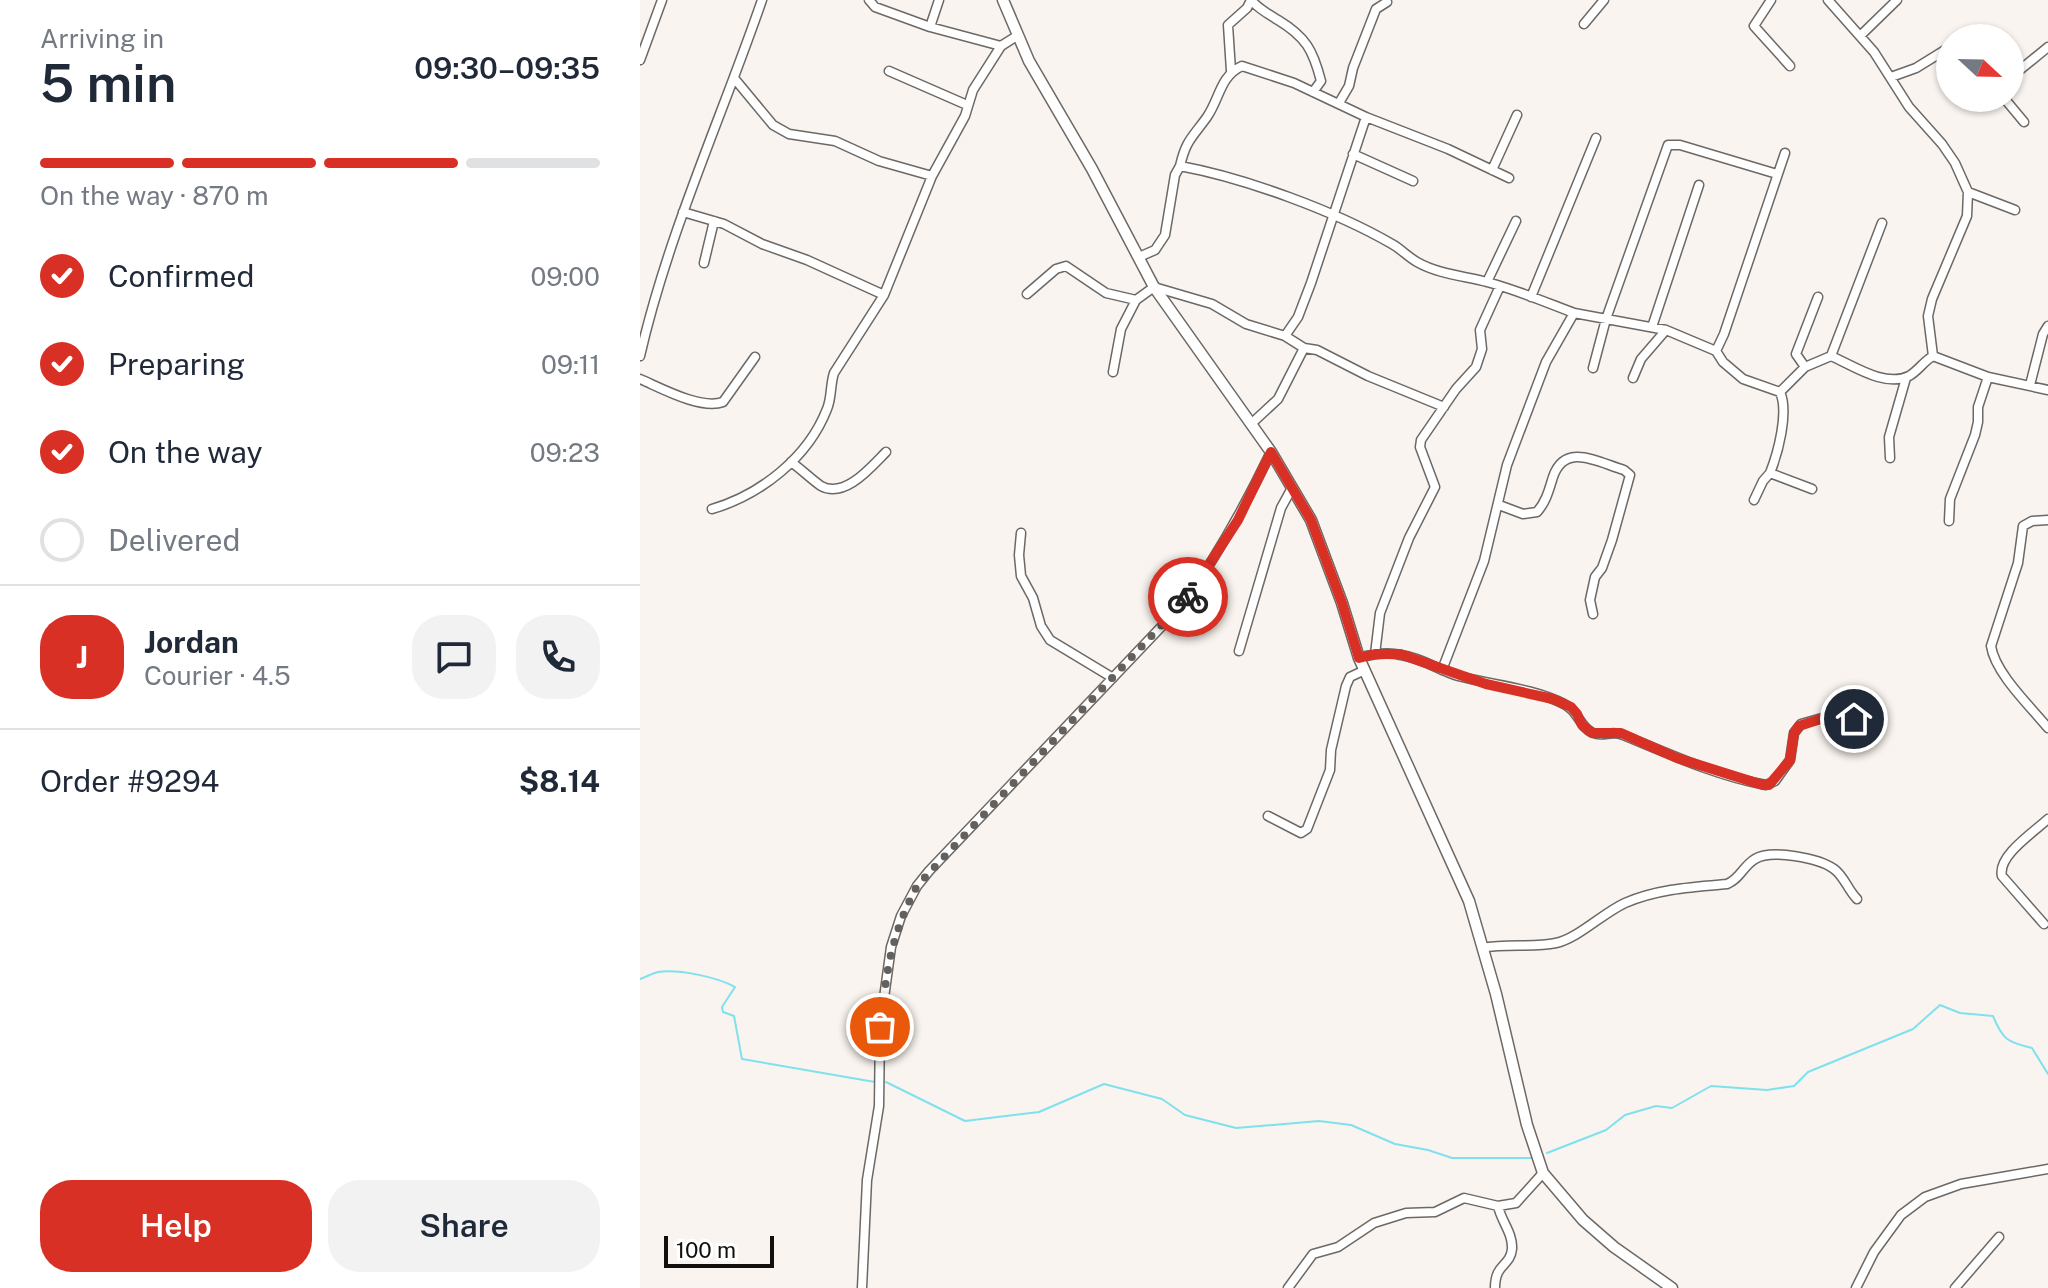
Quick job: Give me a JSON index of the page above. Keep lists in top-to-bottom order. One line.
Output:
{"scale_bar":"100 m","north":"right","page":{"heading":["5 min","Arriving in","09:30–09:35"],"panel":["Jordan","Courier · 4.5","Order #9294","$8.14"],"bar":"On the way · 870 m","list":[["Confirmed","09:00"],["Preparing","09:11"],["On the way","09:23"],"Delivered"],"round":"J","buttons":["Help","Share"],"scale":"100 m"}}
